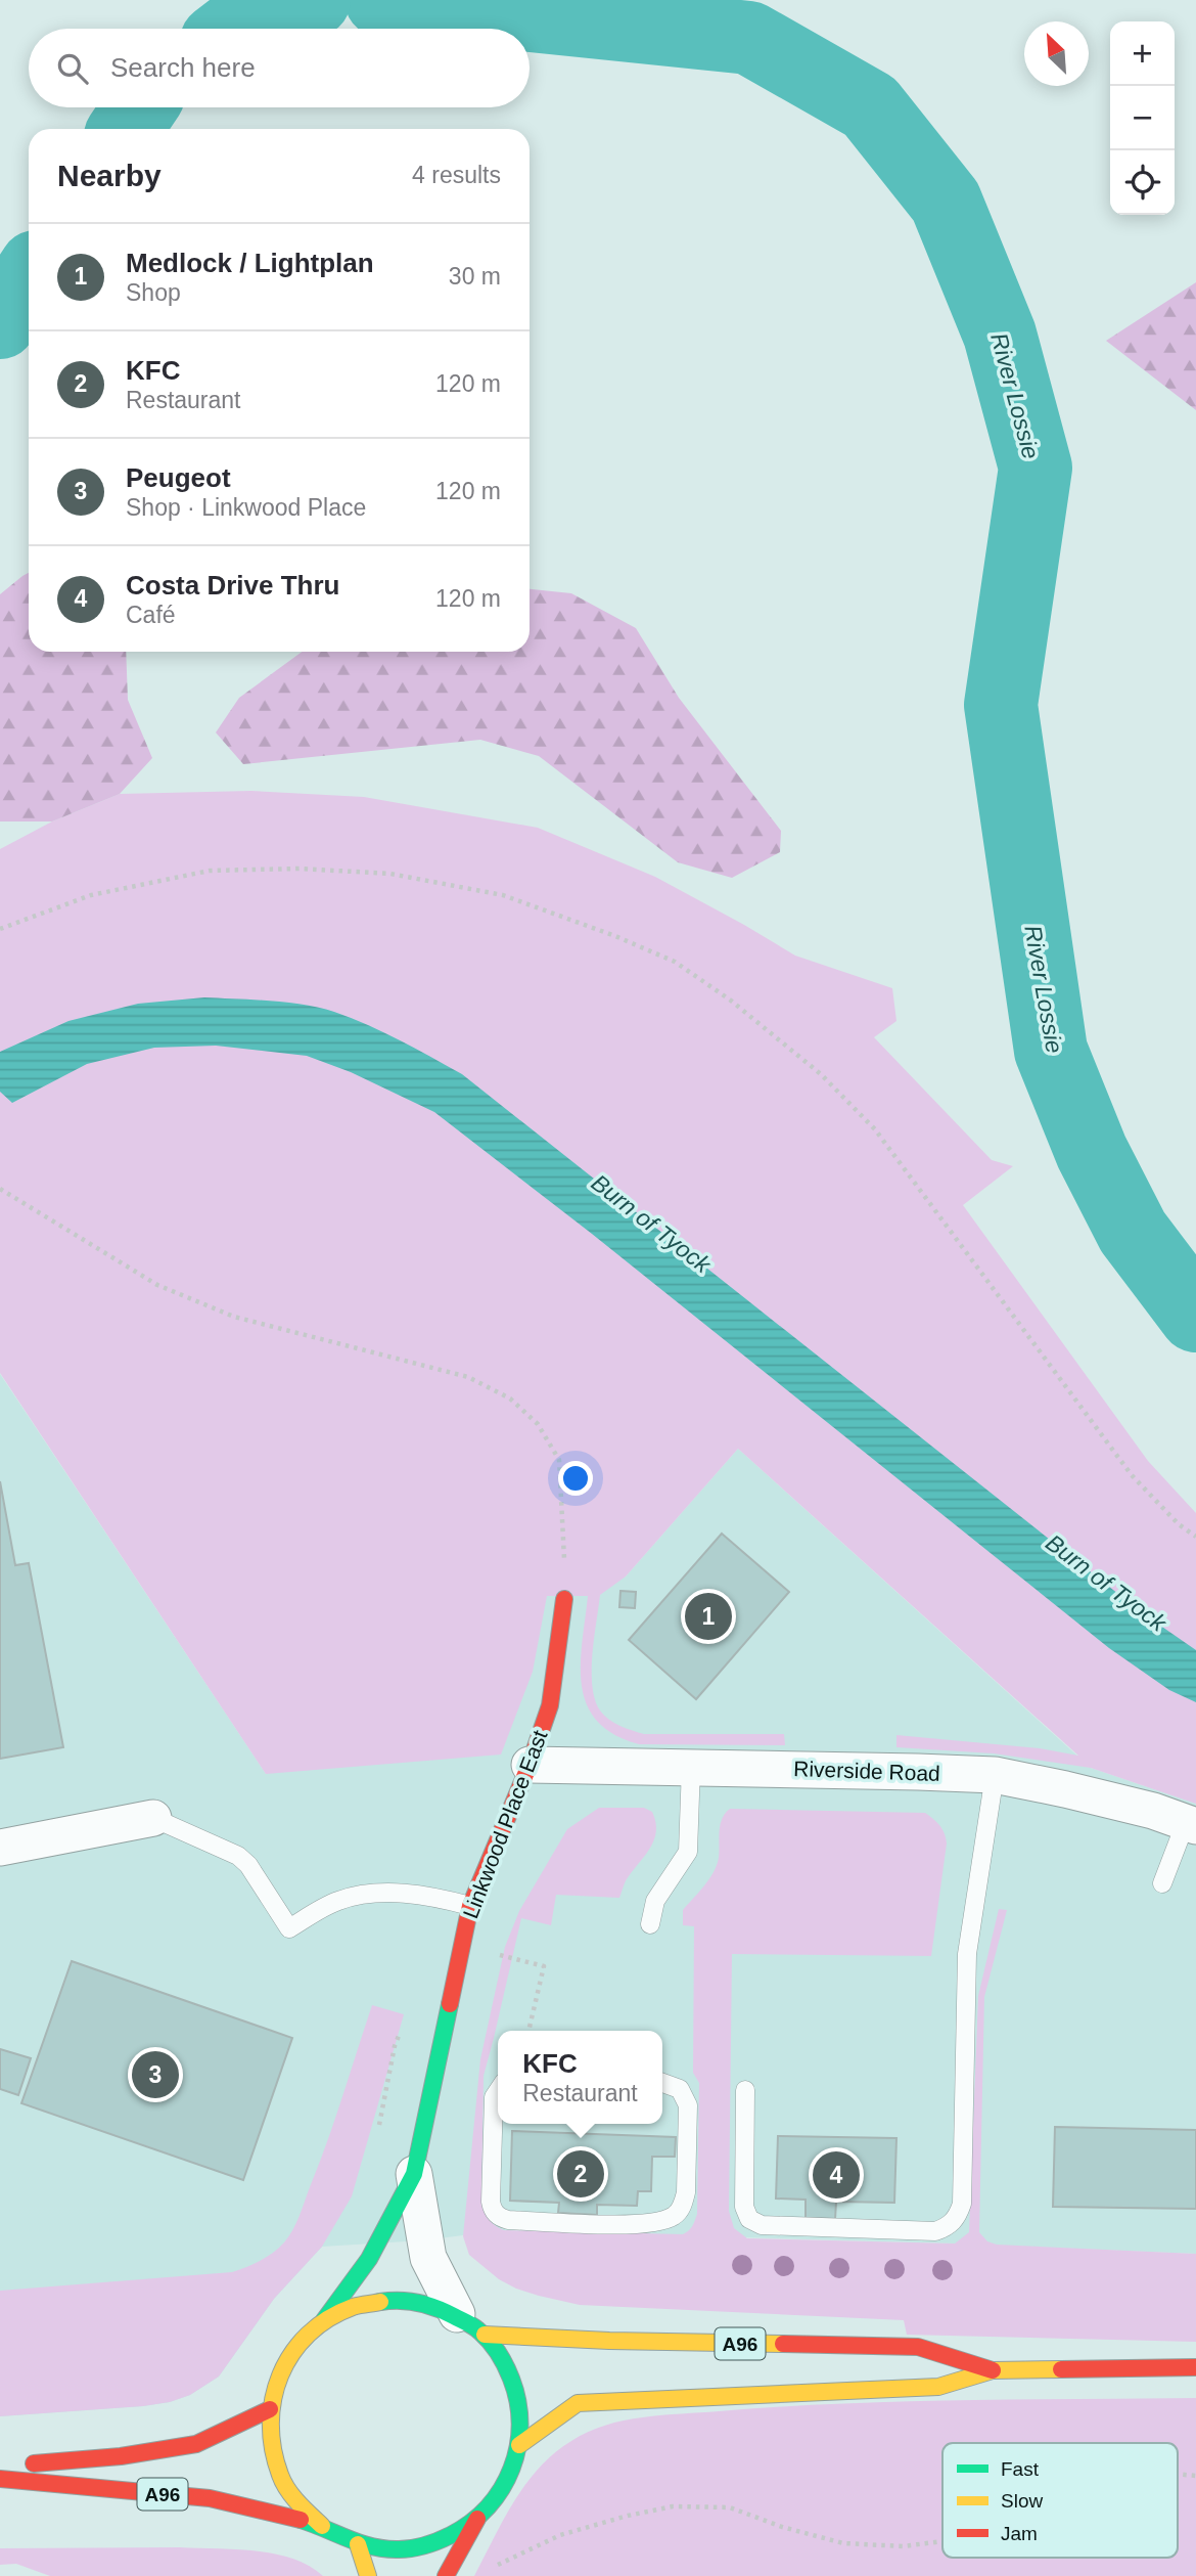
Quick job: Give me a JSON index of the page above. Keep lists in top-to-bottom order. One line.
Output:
{"streets":{"main road":["Linkwood Place East","A96"],"street":["Riverside Road"]},"crossings":[["Riverside Road","Linkwood Place East"],["Linkwood Place East","A96"]],"water":["River Lossie","Burn of Tyock"],"legend":["Fast","Slow","Jam"],"north":"top left","page":{"map_buttons":["+","−"],"search":"Search here","heading":["Nearby","4 results"],"list":[{"mark":"1","name":"Medlock / Lightplan","note":"Shop","value":"30 m"},{"mark":"2","name":"KFC","note":"Restaurant","value":"120 m"},{"mark":"3","name":"Peugeot","note":"Shop · Linkwood Place","value":"120 m"},{"mark":"4","name":"Costa Drive Thru","note":"Café","value":"120 m"}],"pins":["1","3","2","4"],"popup":["KFC","Restaurant"]}}
